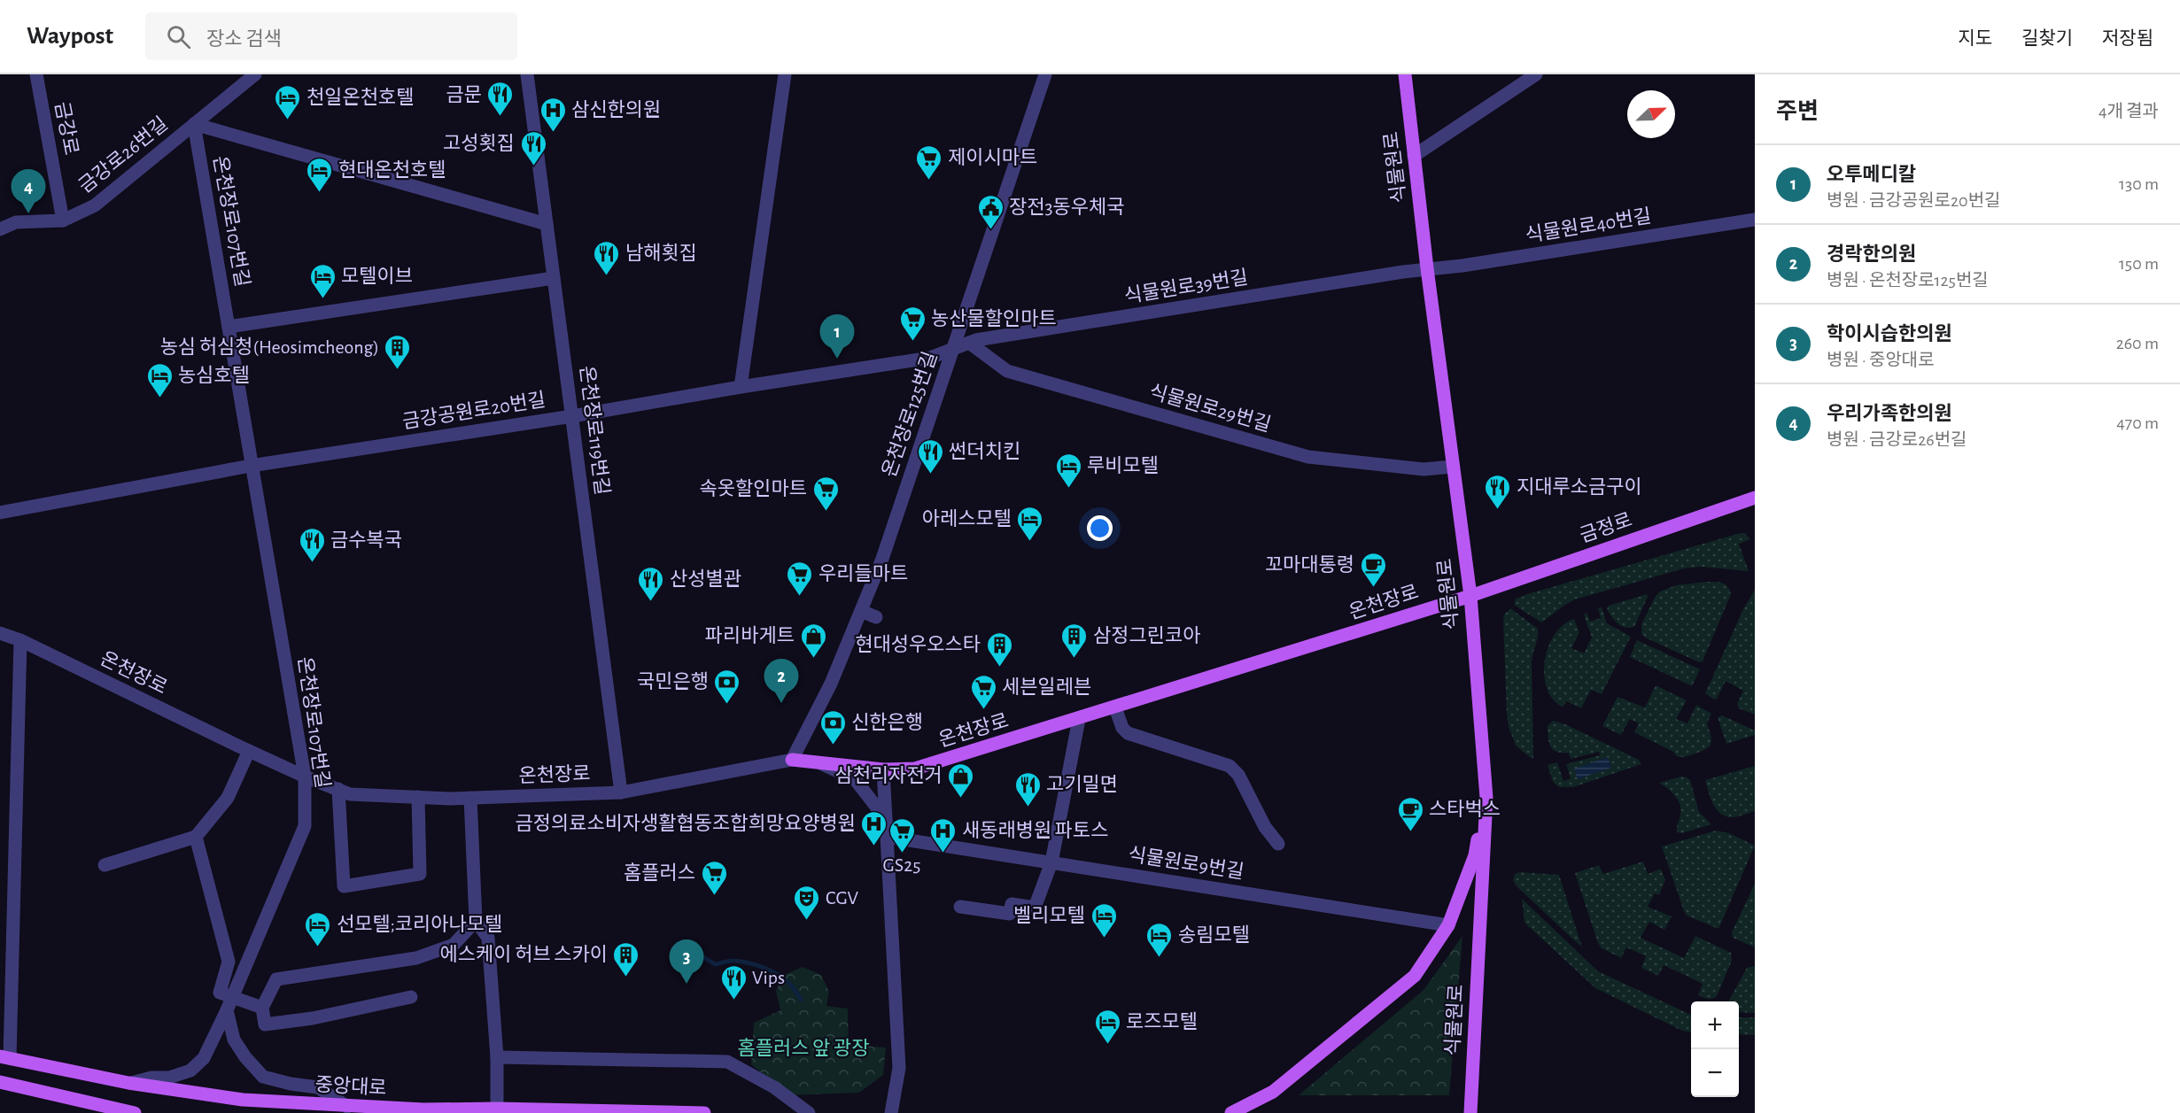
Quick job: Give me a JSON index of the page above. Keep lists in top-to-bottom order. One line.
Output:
{"streets":{"main road":["식물원로","금정로","온천장로","중앙대로"],"street":["금강로","금강로26번길","온천장로107번길","식물원로40번길","식물원로39번길","식물원로29번길","금강공원로20번길","온천장로125번길","온천장로119번길","식물원로9번길"]},"crossings":[["금강로","금강로26번길"],["금강로26번길","온천장로107번길"],["식물원로","식물원로40번길"],["식물원로","식물원로39번길"],["식물원로","식물원로29번길"],["식물원로","금정로"],["식물원로","온천장로"],["온천장로107번길","금강공원로20번길"],["온천장로107번길","온천장로"],["온천장로107번길","중앙대로"],["식물원로40번길","식물원로39번길"],["식물원로39번길","식물원로29번길"],["식물원로39번길","금강공원로20번길"],["식물원로39번길","온천장로125번길"],["금강공원로20번길","온천장로125번길"],["금강공원로20번길","온천장로119번길"],["온천장로125번길","온천장로"],["온천장로119번길","온천장로"],["금정로","온천장로"]],"parks":["홈플러스 앞 광장"],"places":{"restaurant":["금문","고성횟집","남해횟집","썬더치킨","지대루소금구이","금수복국","산성별관","고기밀면","Vips"],"hotel":["천일온천호텔","현대온천호텔","모텔이브","농심호텔","루비모텔","아레스모텔","벨리모텔","선모텔;코리아나모텔","송림모텔","로즈모텔"],"hospital":["삼신한의원","금정의료소비자생활협동조합희망요양병원","새동래병원 파토스"],"supermarket":["제이시마트","농산물할인마트","속옷할인마트","우리들마트","세븐일레븐","GS25","홈플러스"],"public building":["장전3동우체국"],"building":["농심 허심청(Heosimcheong)","삼정그린코아","현대성우오스타","에스케이 허브 스카이"],"cafe":["꼬마대통령","스타벅스"],"shop":["파리바게트","삼천리자전거"],"bank":["국민은행","신한은행"],"theatre":["CGV"]},"north":"top right","page":{"header":"Waypost","search":"장소 검색","nav":["지도","길찾기","저장됨"],"heading":["주변","4개 결과"],"list":[{"mark":"1","name":"오투메디칼","note":"병원 · 금강공원로20번길","value":"130 m"},{"mark":"2","name":"경락한의원","note":"병원 · 온천장로125번길","value":"150 m"},{"mark":"3","name":"학이시습한의원","note":"병원 · 중앙대로","value":"260 m"},{"mark":"4","name":"우리가족한의원","note":"병원 · 금강로26번길","value":"470 m"}],"pins":["4","1","2","3"],"map_buttons":["+","−"]}}
